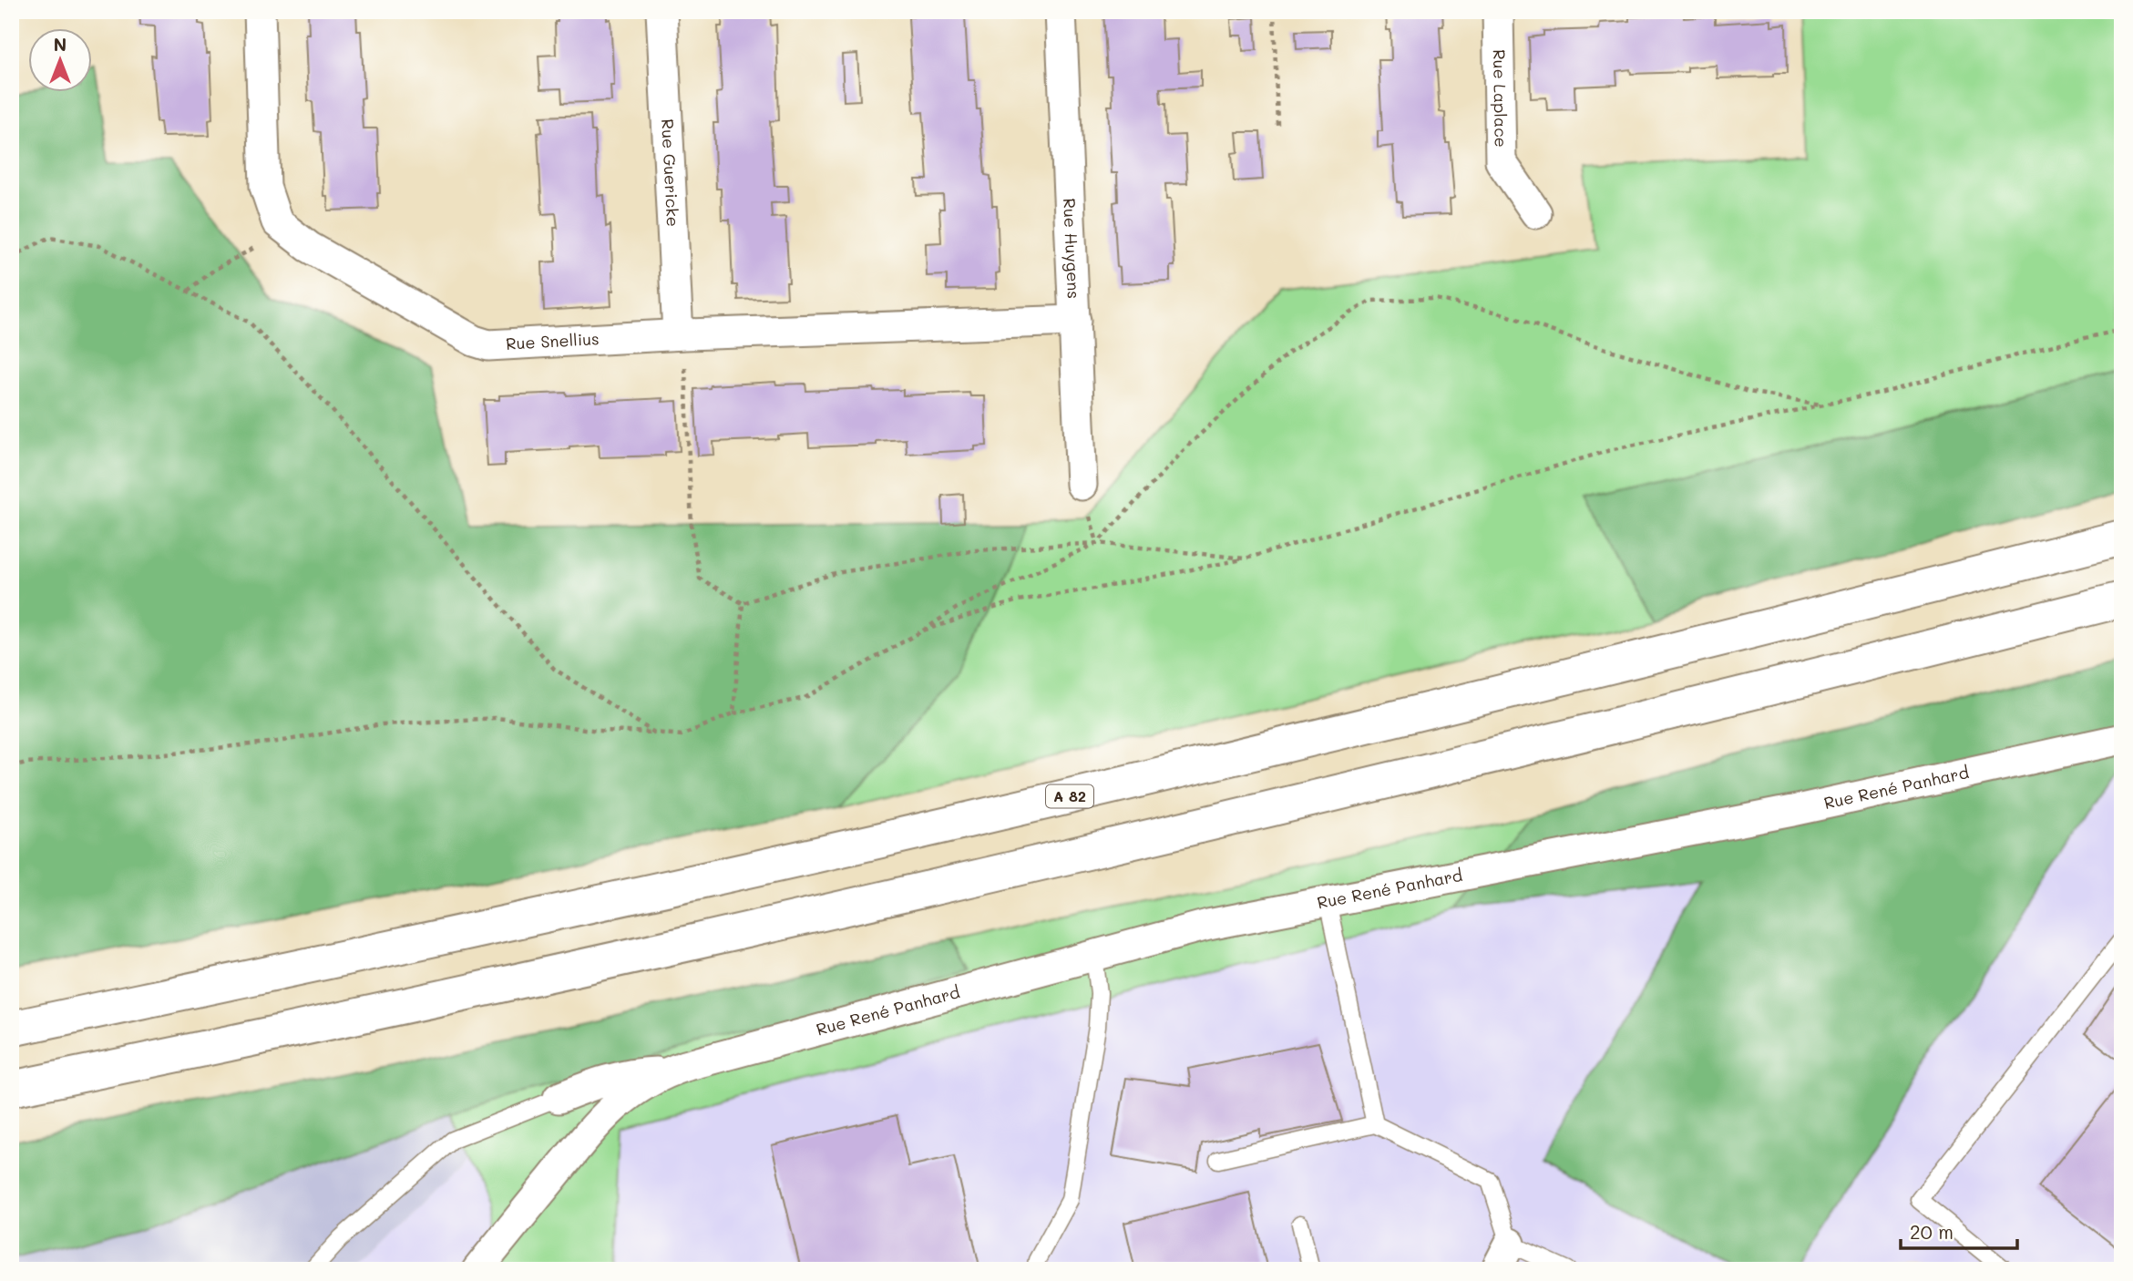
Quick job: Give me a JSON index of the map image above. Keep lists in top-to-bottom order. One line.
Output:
{"streets":{"highway":["A 82"],"street":["Rue Laplace","Rue Guericke","Rue Huygens","Rue Snellius","Rue René Panhard"]},"crossings":[["Rue Guericke","Rue Snellius"],["Rue Huygens","Rue Snellius"]],"scale_bar":"20 m","north":"top"}
